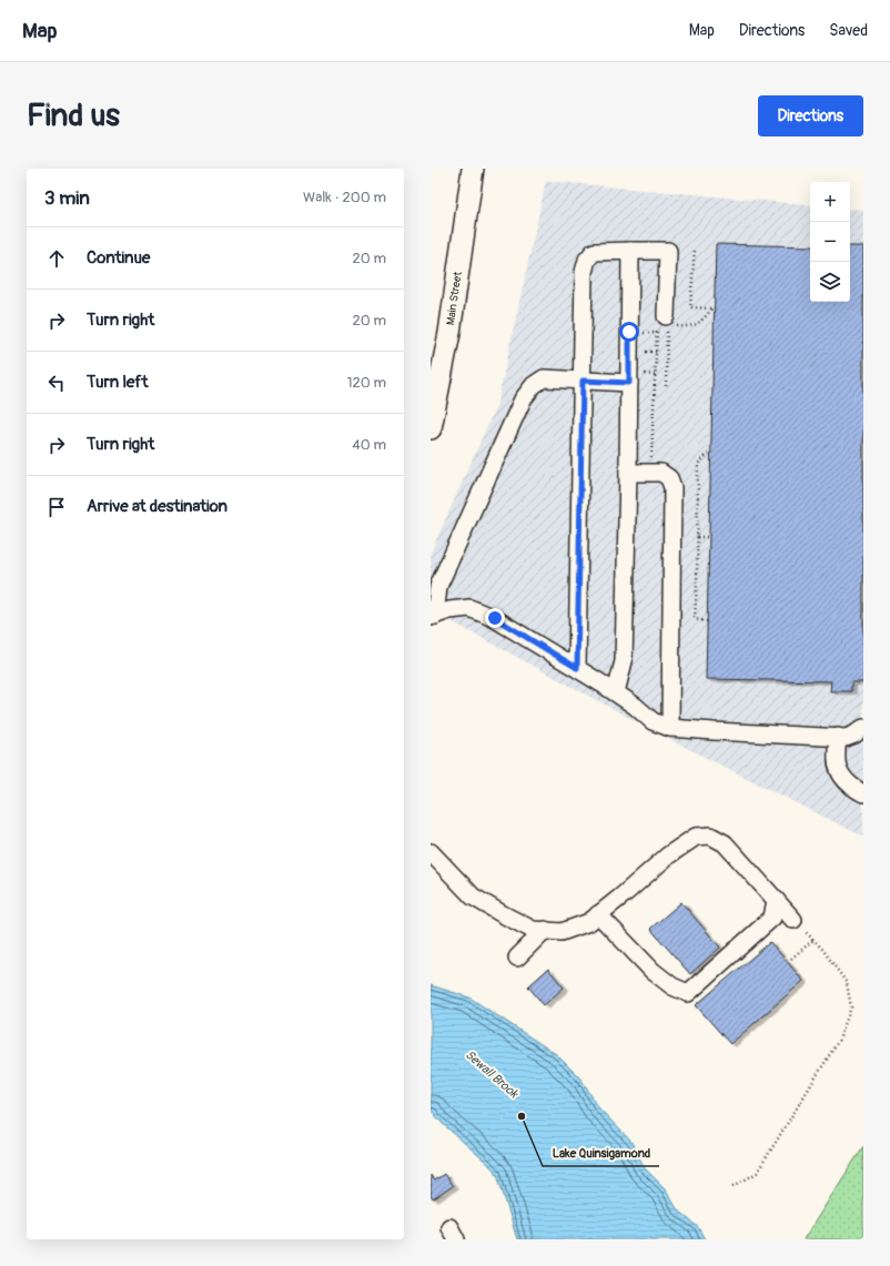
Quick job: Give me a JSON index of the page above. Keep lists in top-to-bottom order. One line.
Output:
{"streets":{"main road":["Main Street"]},"water":["Sewall Brook"],"places":["Lake Quinsigamond"],"page":{"header":"Map","nav":["Map","Directions","Saved"],"buttons":"Directions","title":"Find us","heading":["3 min","Walk · 200 m"],"map_buttons":["+","−"],"list":[["Continue","20 m"],["Turn right","20 m"],["Turn left","120 m"],["Turn right","40 m"],"Arrive at destination"]}}
